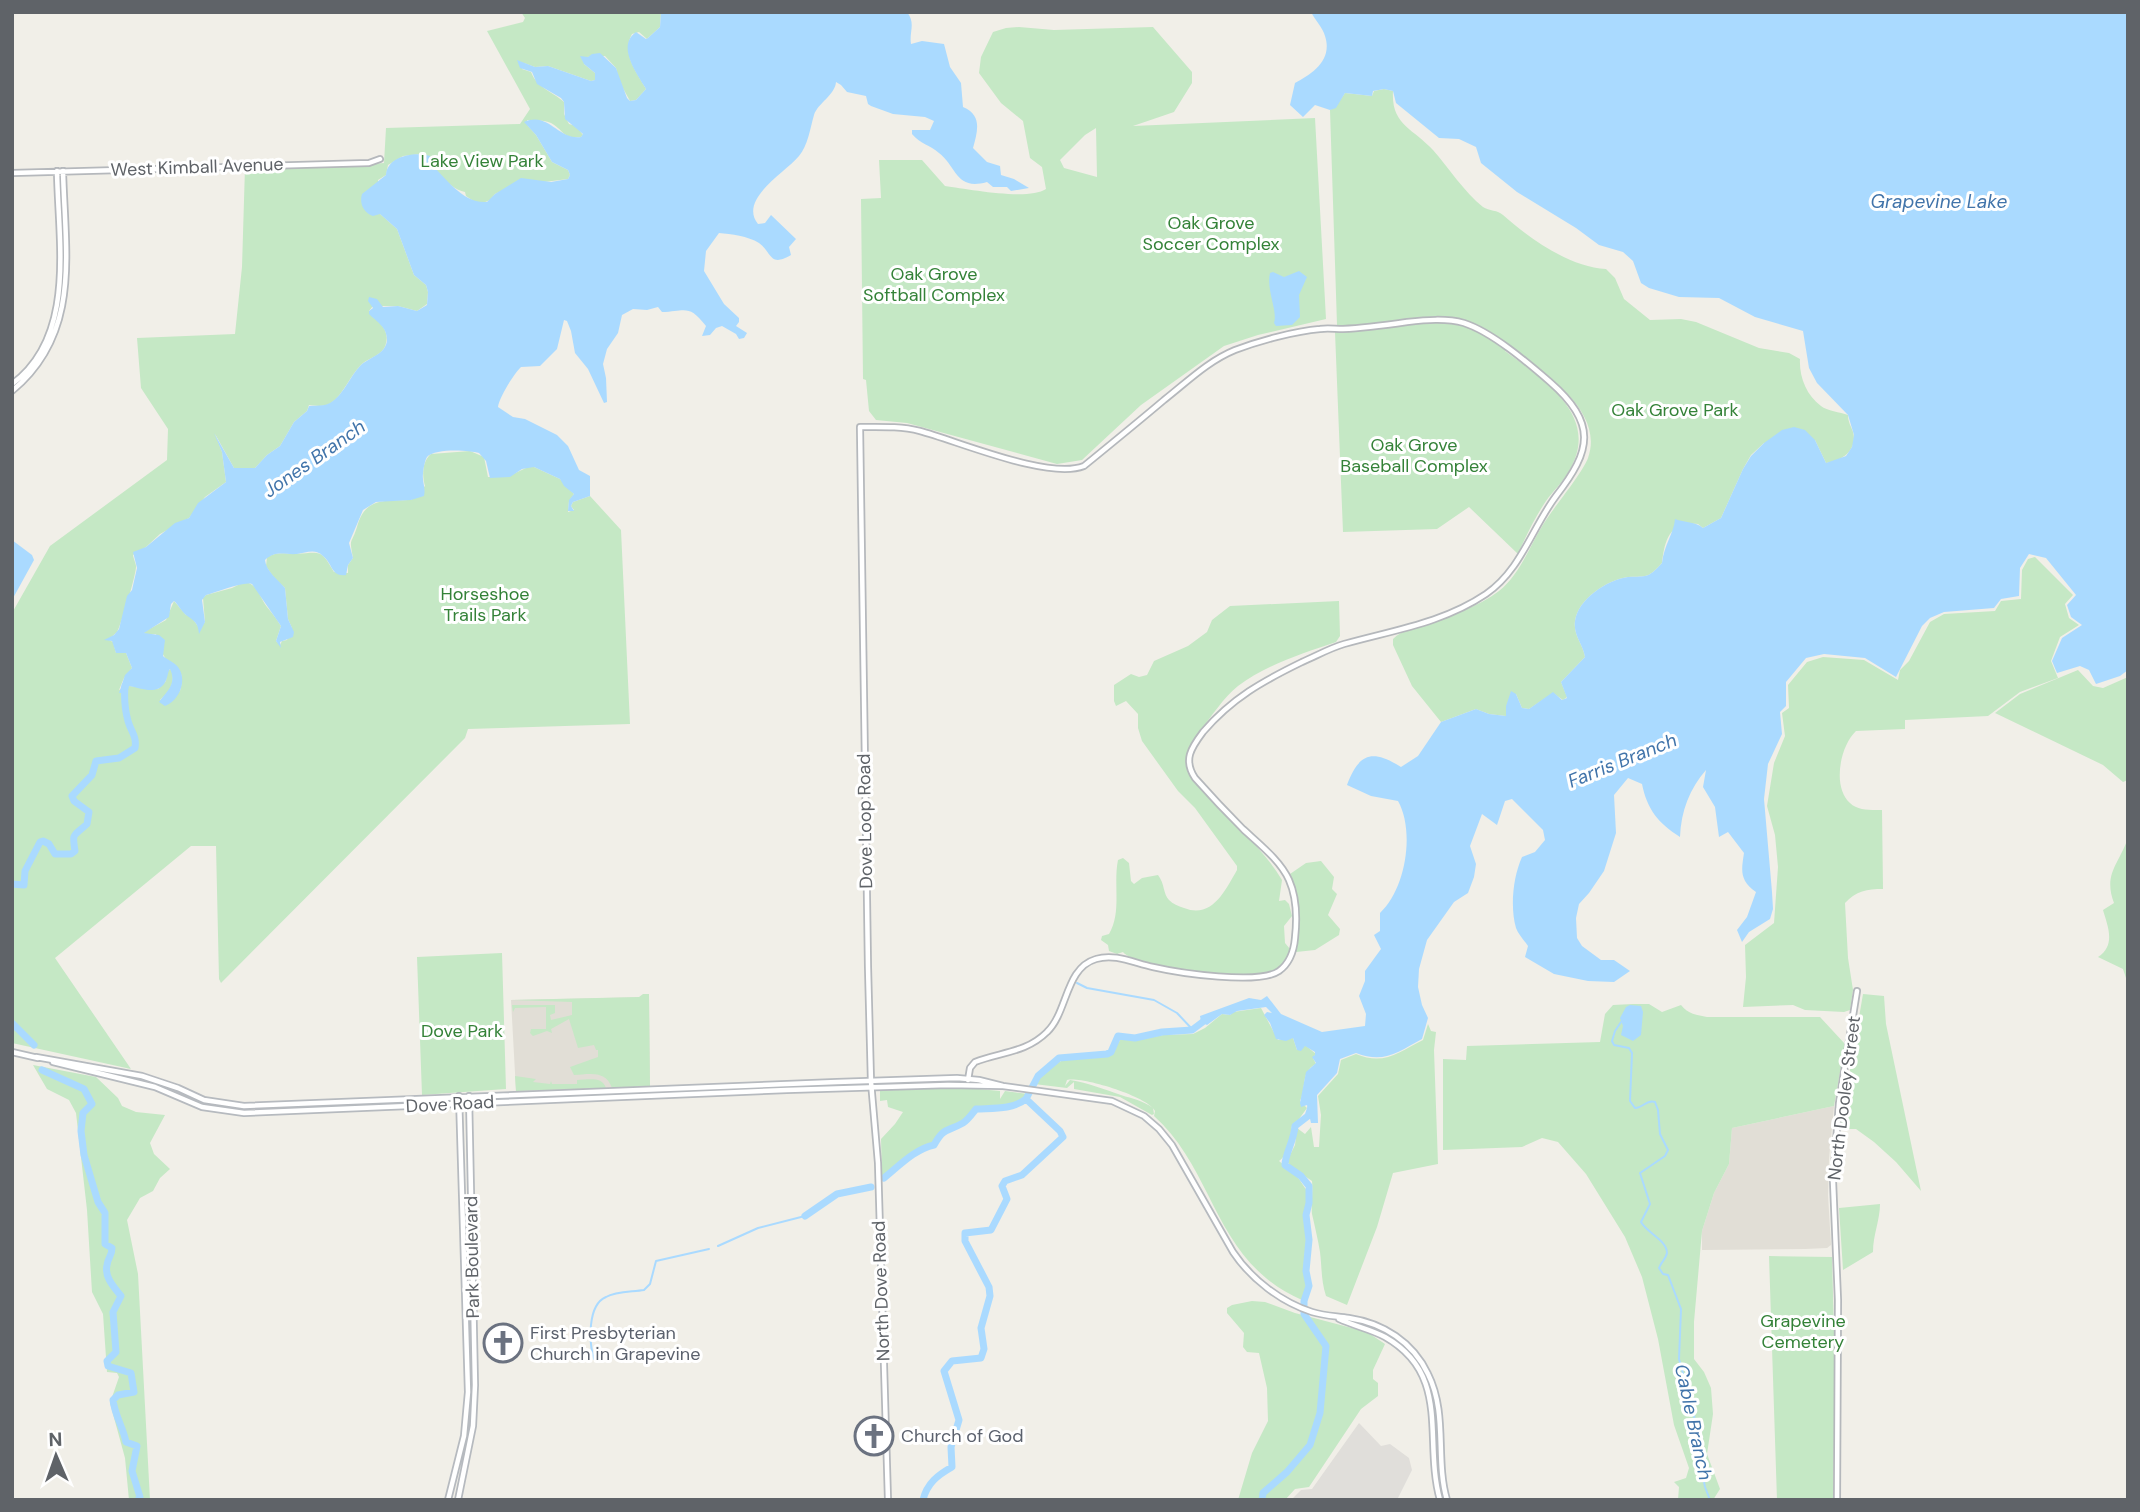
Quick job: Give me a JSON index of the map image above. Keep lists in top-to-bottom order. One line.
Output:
{"streets":{"street":["West Kimball Avenue","Dove Loop Road","North Dooley Street","Dove Road","Park Boulevard","North Dove Road"]},"crossings":[["Dove Loop Road","Dove Road"],["Dove Loop Road","North Dove Road"],["Dove Road","Park Boulevard"],["Dove Road","North Dove Road"]],"water":["Grapevine Lake","Jones Branch","Farris Branch","Cable Branch"],"parks":["Lake View Park","Oak Grove Soccer Complex","Oak Grove Softball Complex","Oak Grove Park","Oak Grove Baseball Complex","Horseshoe Trails Park","Dove Park","Grapevine Cemetery"],"places":{"church":["First Presbyterian Church in Grapevine","Church of God"]},"north":"top"}
